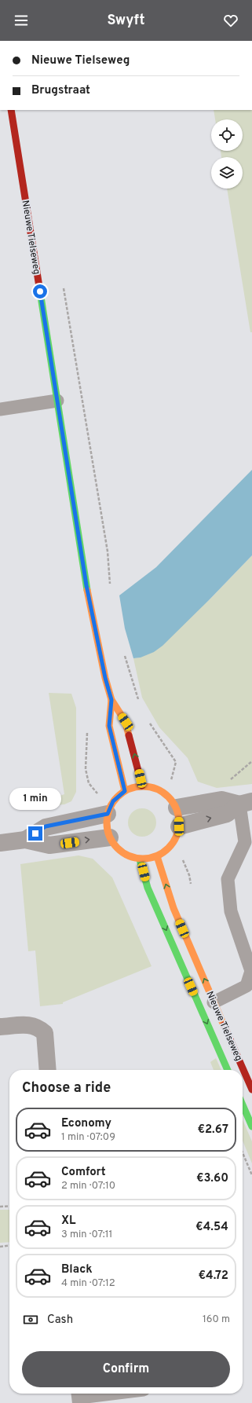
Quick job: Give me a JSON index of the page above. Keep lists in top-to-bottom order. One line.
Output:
{"streets":{"main road":["Nieuwe Tielseweg"]},"page":{"header":"Swyft","banner":["Nieuwe Tielseweg","Brugstraat"],"bubble":"1 min","heading":"Choose a ride","list":[{"name":"Economy","note":"1 min · 07:09","value":"€2.67"},{"name":"Comfort","note":"2 min · 07:10","value":"€3.60"},{"name":"XL","note":"3 min · 07:11","value":"€4.54"},{"name":"Black","note":"4 min · 07:12","value":"€4.72"}],"pay":["Cash","160 m"],"buttons":"Confirm"}}
